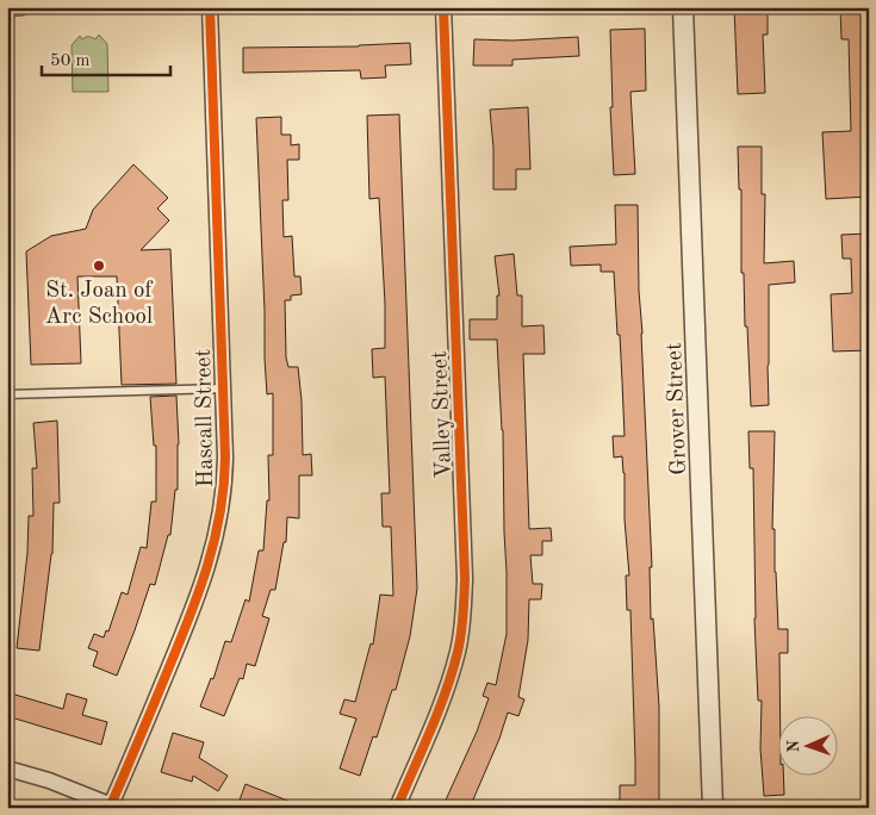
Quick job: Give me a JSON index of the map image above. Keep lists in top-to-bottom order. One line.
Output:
{"streets":{"street":["Grover Street","Valley Street","Hascall Street"]},"places":["St. Joan of Arc School"],"scale_bar":"50 m","north":"left"}
